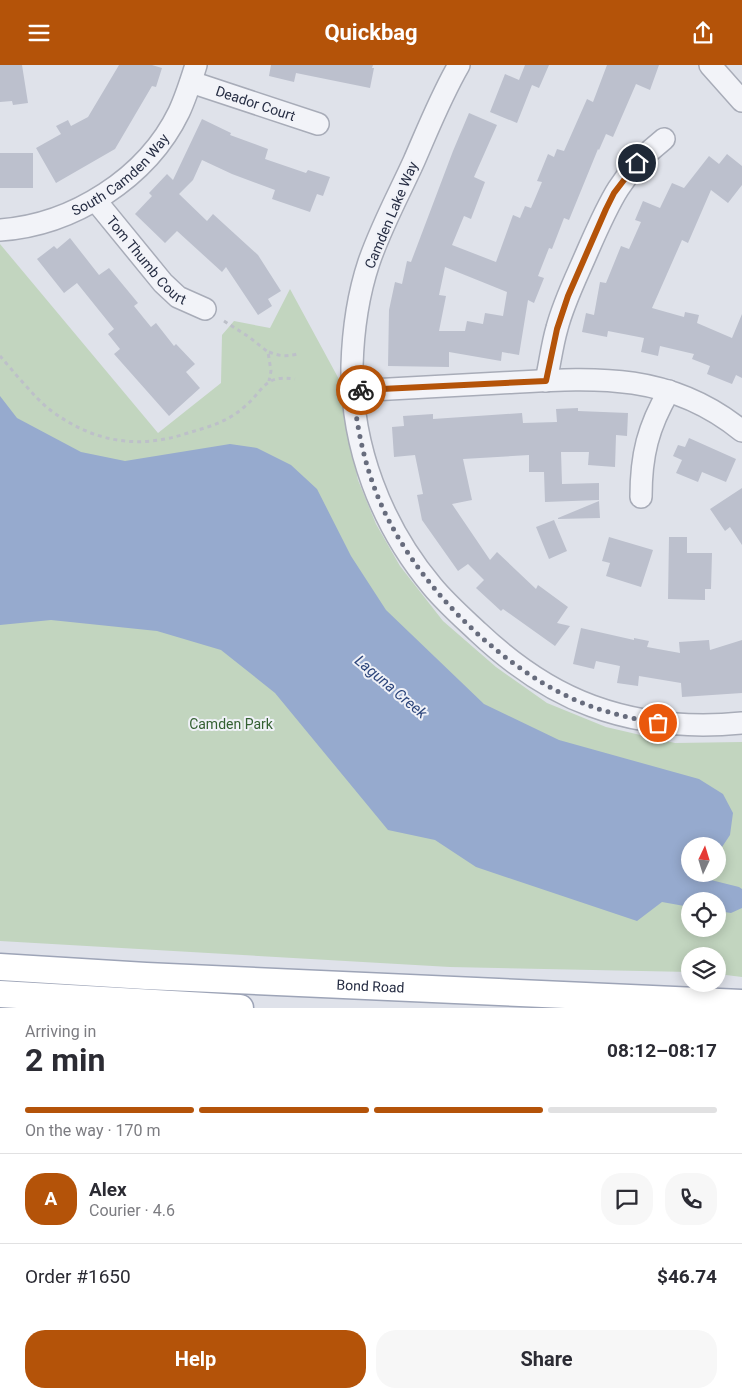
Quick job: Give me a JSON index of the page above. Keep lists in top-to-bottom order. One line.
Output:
{"streets":{"main road":["Bond Road"],"street":["Deador Court","South Camden Way","Camden Lake Way","Tom Thumb Court"]},"crossings":[["Deador Court","South Camden Way"],["South Camden Way","Tom Thumb Court"]],"water":["Laguna Creek"],"parks":["Camden Park"],"north":"top","page":{"header":"Quickbag","heading":["2 min","Arriving in","08:12–08:17"],"panel":["Alex","Courier · 4.6","Order #1650","$46.74"],"bar":"On the way · 170 m","round":"A","buttons":["Help","Share"]}}
